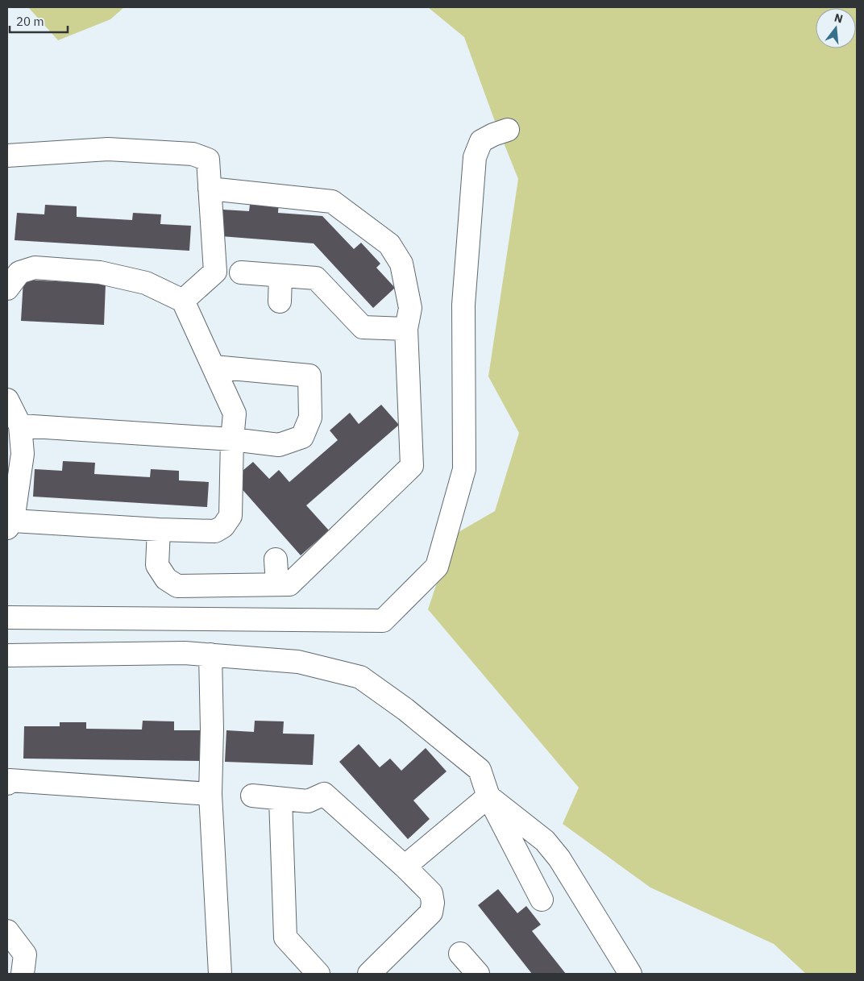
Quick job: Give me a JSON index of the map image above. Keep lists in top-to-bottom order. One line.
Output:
{"scale_bar":"20 m","north":"top"}
